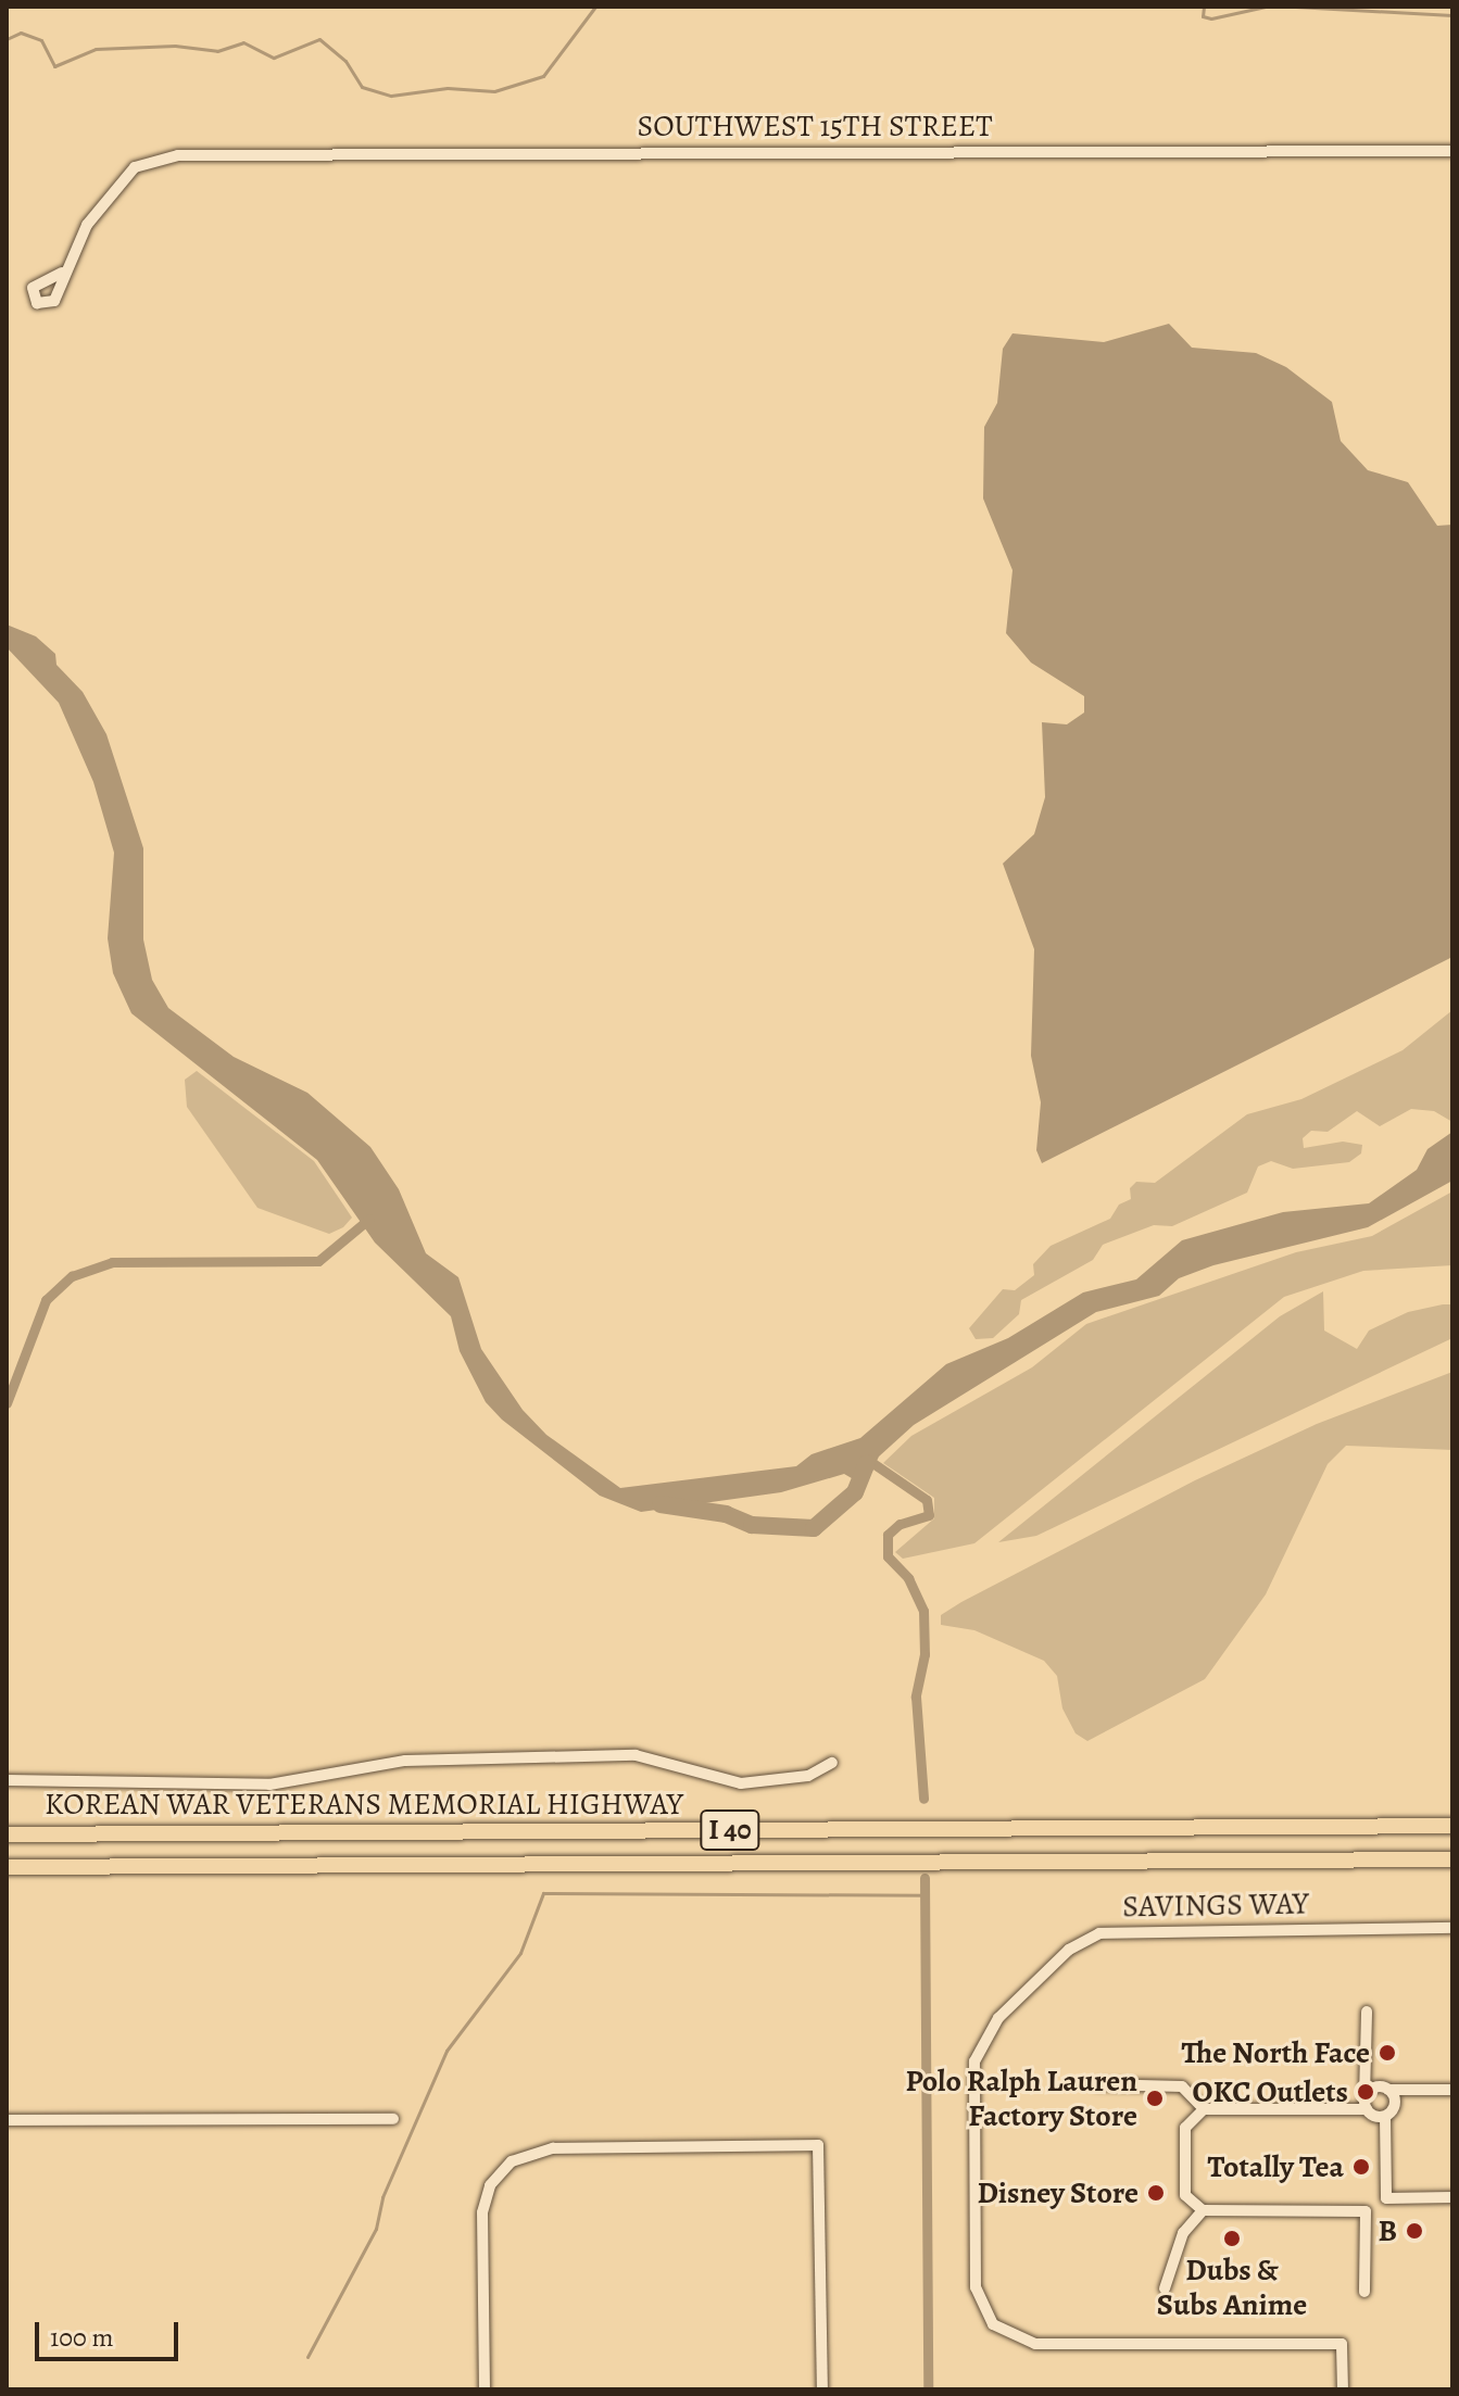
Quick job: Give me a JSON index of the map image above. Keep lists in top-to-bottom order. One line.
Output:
{"streets":{"highway":["KOREAN WAR VETERANS MEMORIAL HIGHWAY","I 40"],"street":["SOUTHWEST 15TH STREET","SAVINGS WAY"]},"places":["The North Face","OKC Outlets","Polo Ralph Lauren Factory Store","Totally Tea","Disney Store","B","Dubs & Subs Anime"],"scale_bar":"100 m"}
